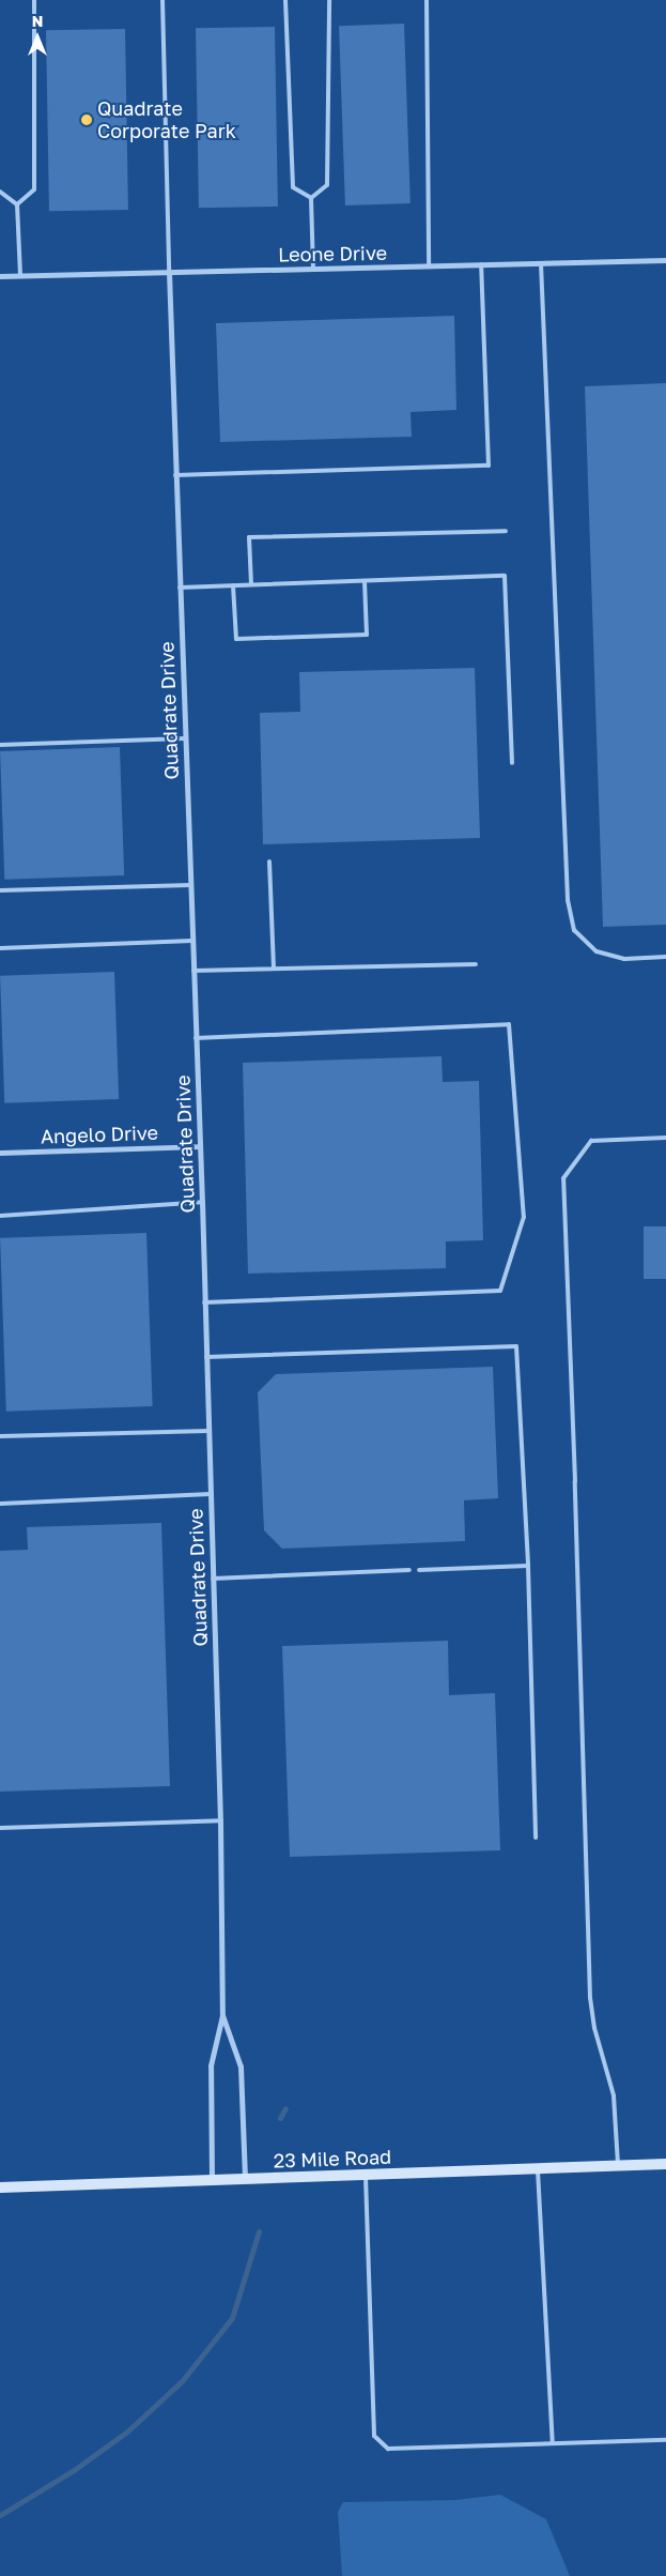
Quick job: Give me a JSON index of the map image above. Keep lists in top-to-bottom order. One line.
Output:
{"streets":{"main road":["23 Mile Road"],"street":["Leone Drive","Quadrate Drive","Angelo Drive"]},"crossings":[["Leone Drive","Quadrate Drive"],["Quadrate Drive","Angelo Drive"],["Quadrate Drive","23 Mile Road"]],"places":["Quadrate Corporate Park"],"north":"top"}
